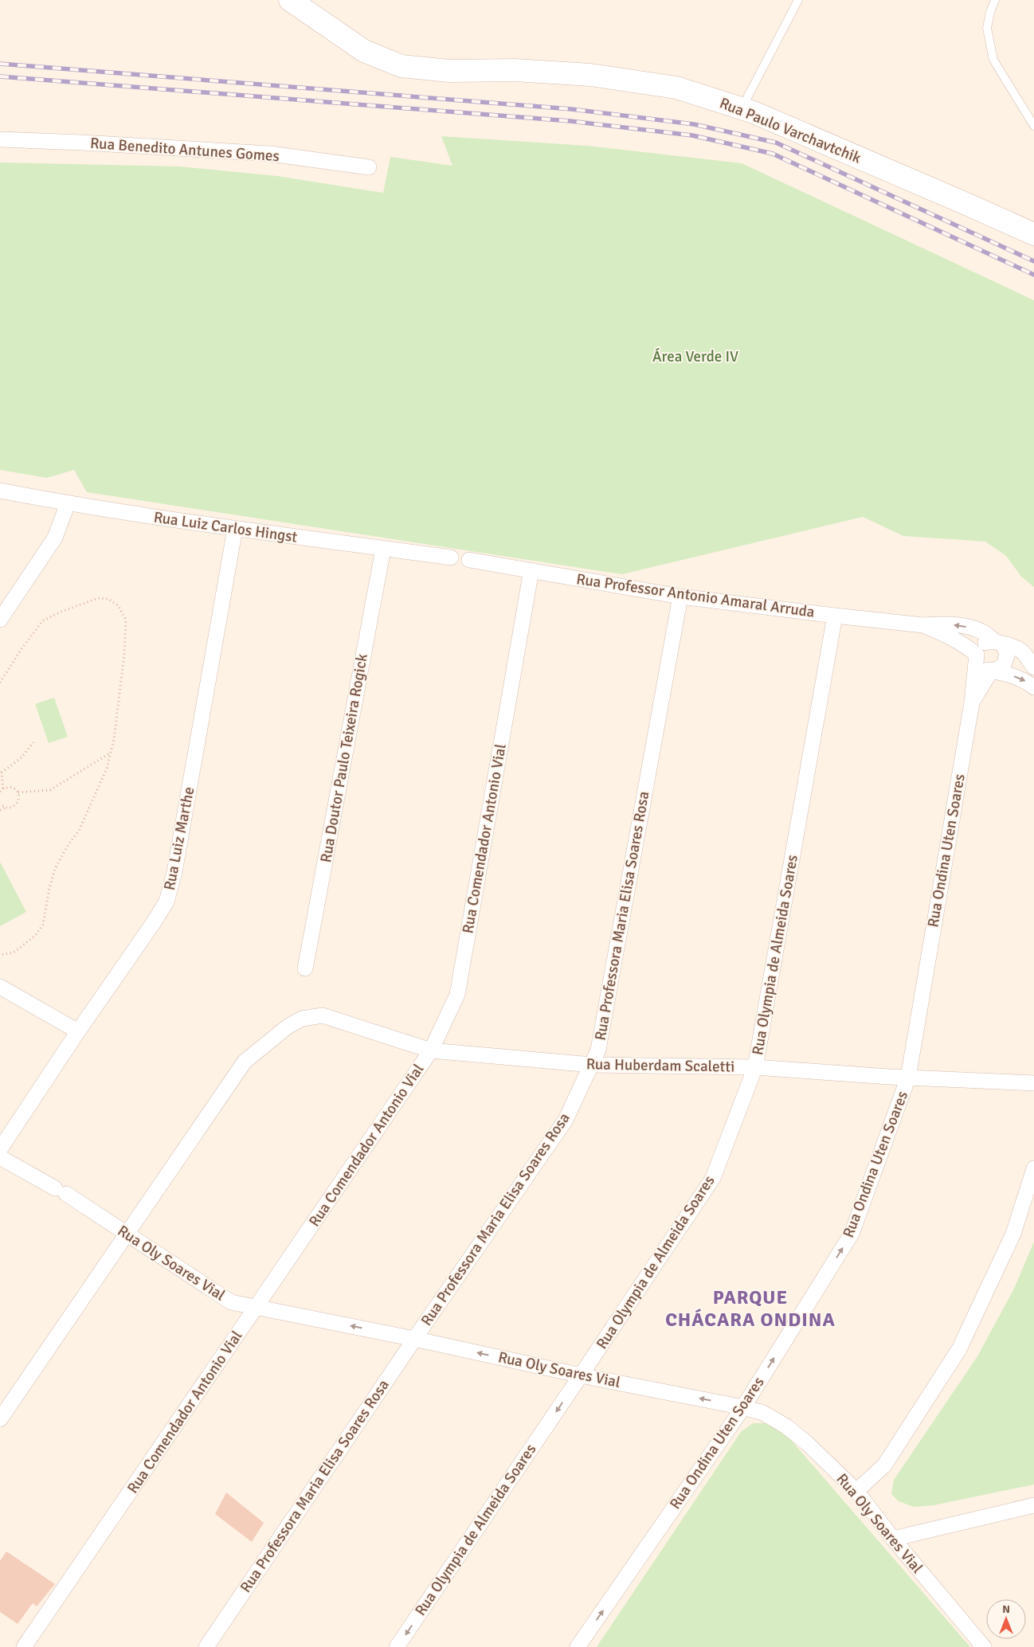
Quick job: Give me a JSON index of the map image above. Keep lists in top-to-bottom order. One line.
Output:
{"streets":{"street":["Rua Paulo Varchavtchik","Rua Benedito Antunes Gomes","Rua Luiz Carlos Hingst","Rua Professor Antonio Amaral Arruda","Rua Doutor Paulo Teixeira Rogick","Rua Luiz Marthe","Rua Comendador Antonio Vial","Rua Ondina Uten Soares","Rua Professora Maria Elisa Soares Rosa","Rua Olympia de Almeida Soares","Rua Huberdam Scaletti","Rua Oly Soares Vial"]},"crossings":[["Rua Luiz Carlos Hingst","Rua Doutor Paulo Teixeira Rogick"],["Rua Luiz Carlos Hingst","Rua Luiz Marthe"],["Rua Professor Antonio Amaral Arruda","Rua Comendador Antonio Vial"],["Rua Professor Antonio Amaral Arruda","Rua Professora Maria Elisa Soares Rosa"],["Rua Professor Antonio Amaral Arruda","Rua Olympia de Almeida Soares"],["Rua Comendador Antonio Vial","Rua Huberdam Scaletti"],["Rua Comendador Antonio Vial","Rua Oly Soares Vial"],["Rua Ondina Uten Soares","Rua Huberdam Scaletti"],["Rua Ondina Uten Soares","Rua Oly Soares Vial"],["Rua Professora Maria Elisa Soares Rosa","Rua Huberdam Scaletti"],["Rua Professora Maria Elisa Soares Rosa","Rua Oly Soares Vial"],["Rua Olympia de Almeida Soares","Rua Huberdam Scaletti"],["Rua Olympia de Almeida Soares","Rua Oly Soares Vial"],["Rua Huberdam Scaletti","Rua Oly Soares Vial"]],"one_way":["Rua Ondina Uten Soares","Rua Oly Soares Vial"],"districts":["PARQUE CHÁCARA ONDINA"],"parks":["Área Verde IV"],"north":"top"}
